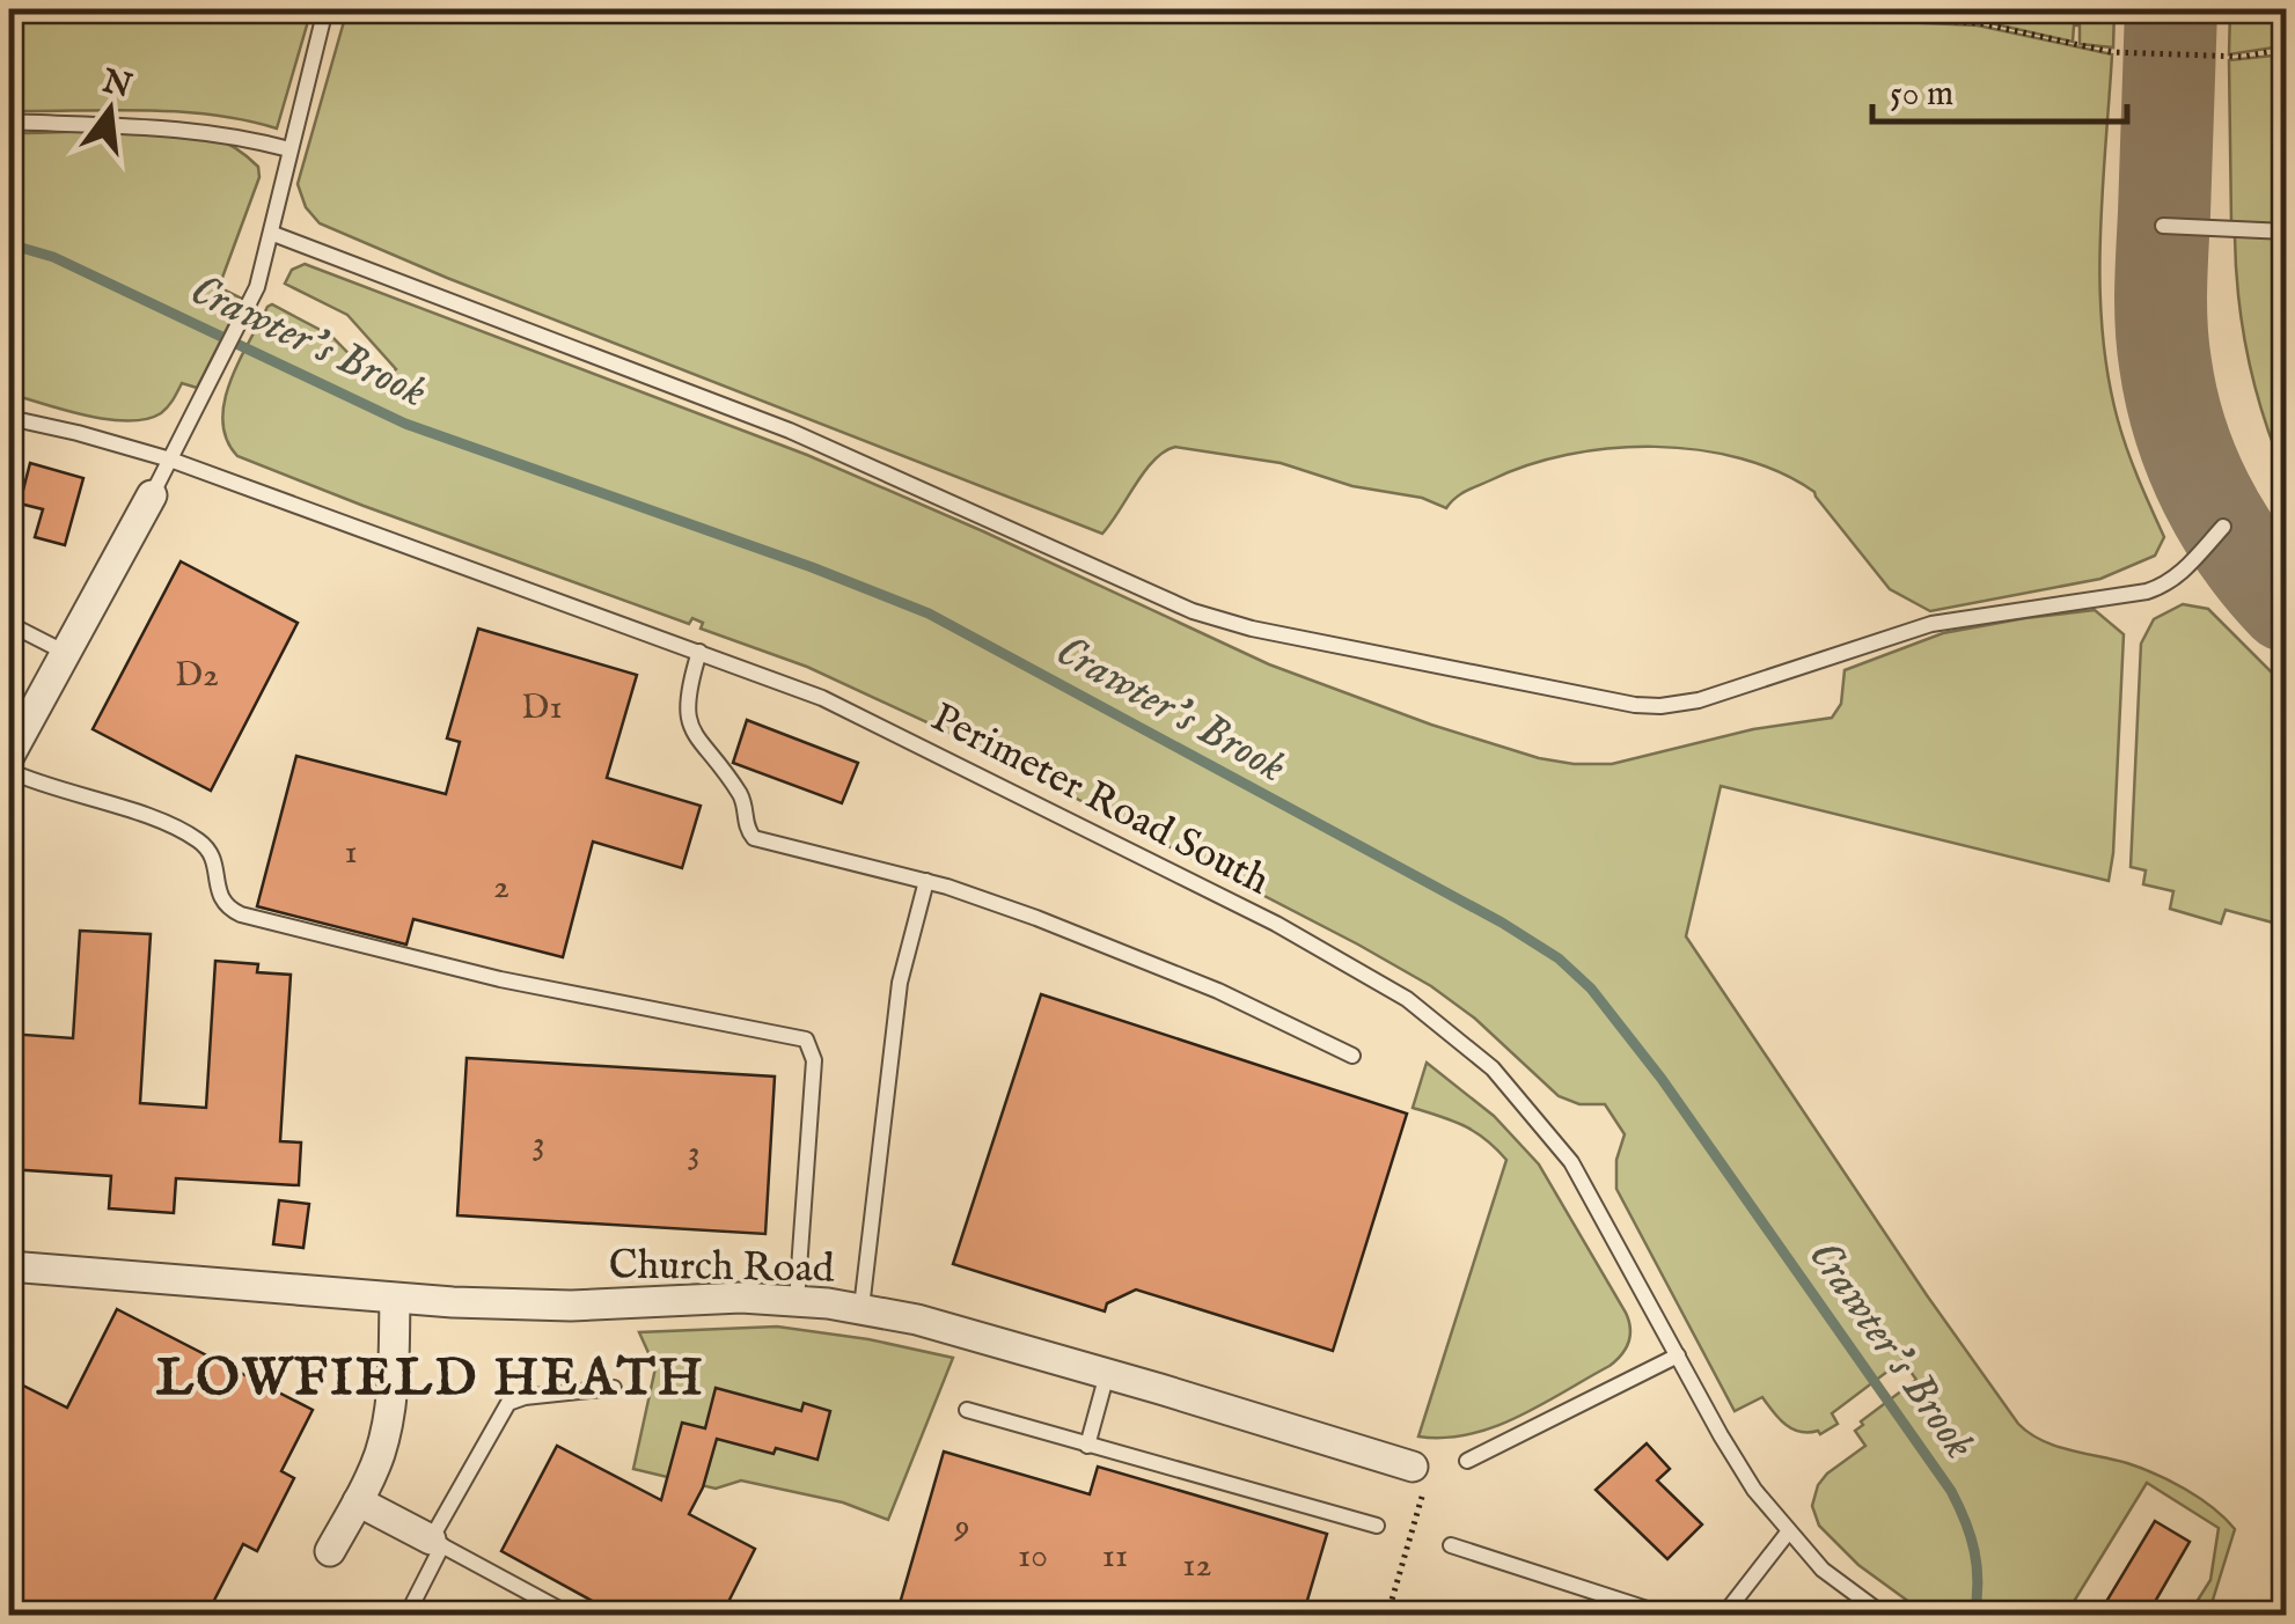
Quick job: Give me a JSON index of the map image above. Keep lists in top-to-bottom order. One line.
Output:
{"streets":{"street":["Church Road"],"lane":["Perimeter Road South"]},"districts":["LOWFIELD HEATH"],"water":["Crawter's Brook"],"house_numbers":["D2","D1","1","2","3","3","9","10","11","12"],"scale_bar":"50 m","north":"top"}
